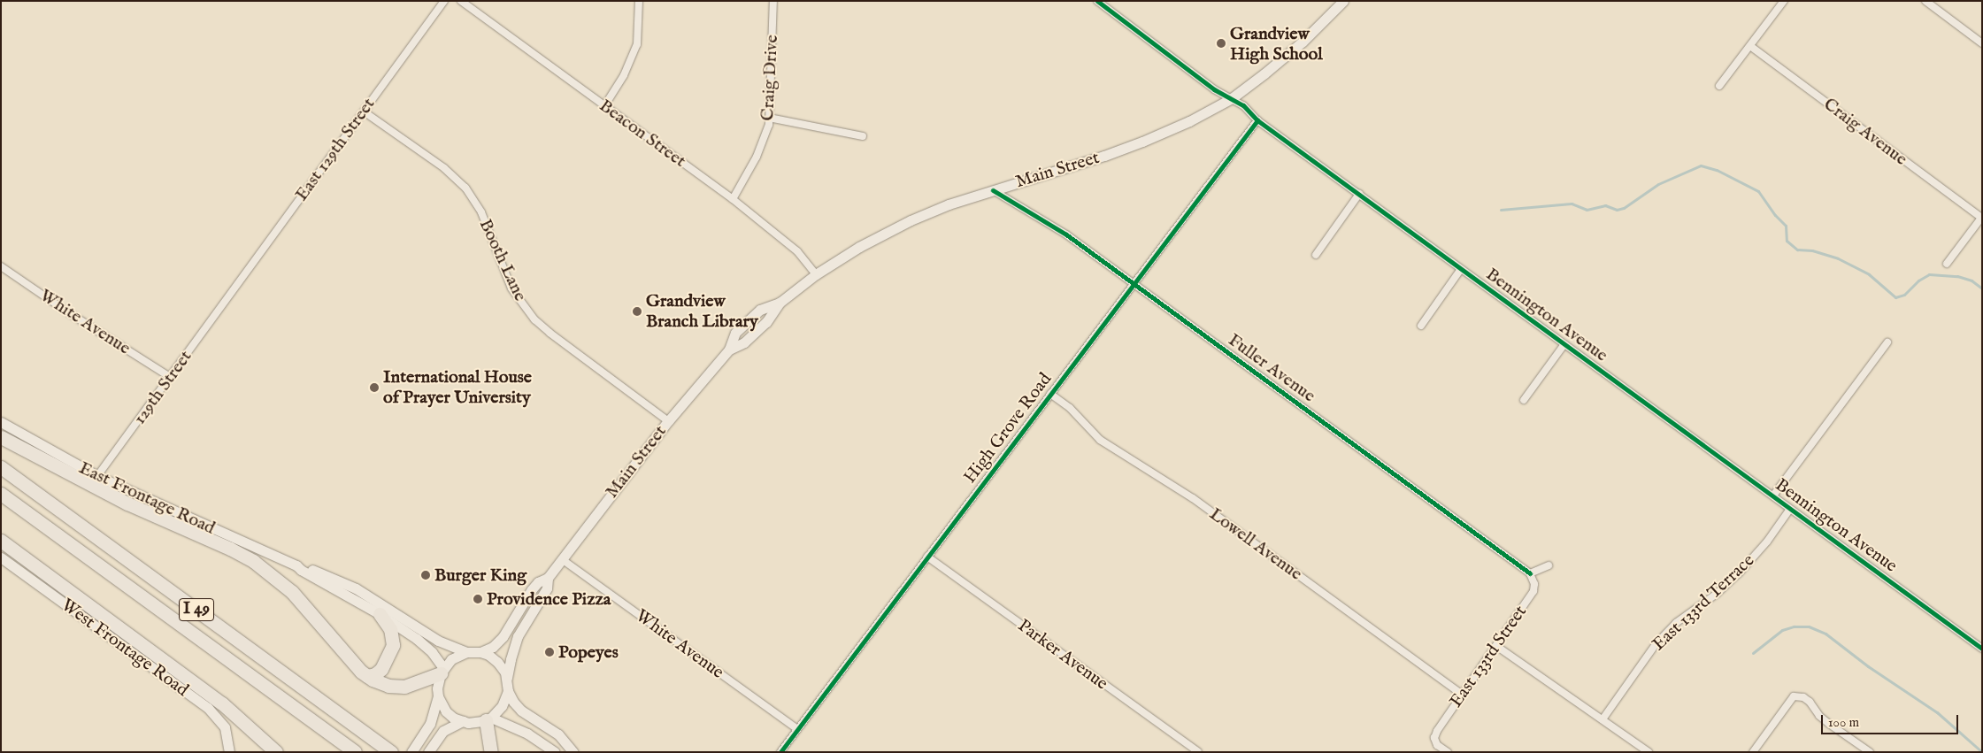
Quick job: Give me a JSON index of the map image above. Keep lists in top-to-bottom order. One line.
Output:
{"streets":{"highway":["I 49"],"main road":["Main Street","East Frontage Road","West Frontage Road"],"street":["Craig Drive","Craig Avenue","Beacon Street","East 129th Street","Booth Lane","Bennington Avenue","White Avenue","Fuller Avenue","129th Street","High Grove Road","Lowell Avenue","East 133rd Terrace","Parker Avenue","East 133rd Street"]},"crossings":[["Craig Drive","Beacon Street"],["Beacon Street","Main Street"],["East 129th Street","Booth Lane"],["East 129th Street","129th Street"],["Main Street","Booth Lane"],["Main Street","Bennington Avenue"],["Main Street","White Avenue"],["Main Street","Fuller Avenue"],["Main Street","East Frontage Road"],["Bennington Avenue","High Grove Road"],["Bennington Avenue","East 133rd Terrace"],["White Avenue","129th Street"],["White Avenue","High Grove Road"],["Fuller Avenue","High Grove Road"],["Fuller Avenue","East 133rd Street"],["129th Street","East Frontage Road"],["High Grove Road","Lowell Avenue"],["High Grove Road","Parker Avenue"],["Lowell Avenue","East 133rd Street"]],"places":["Grandview High School","Grandview Branch Library","International House of Prayer University","Burger King","Providence Pizza","Popeyes"],"scale_bar":"100 m"}
